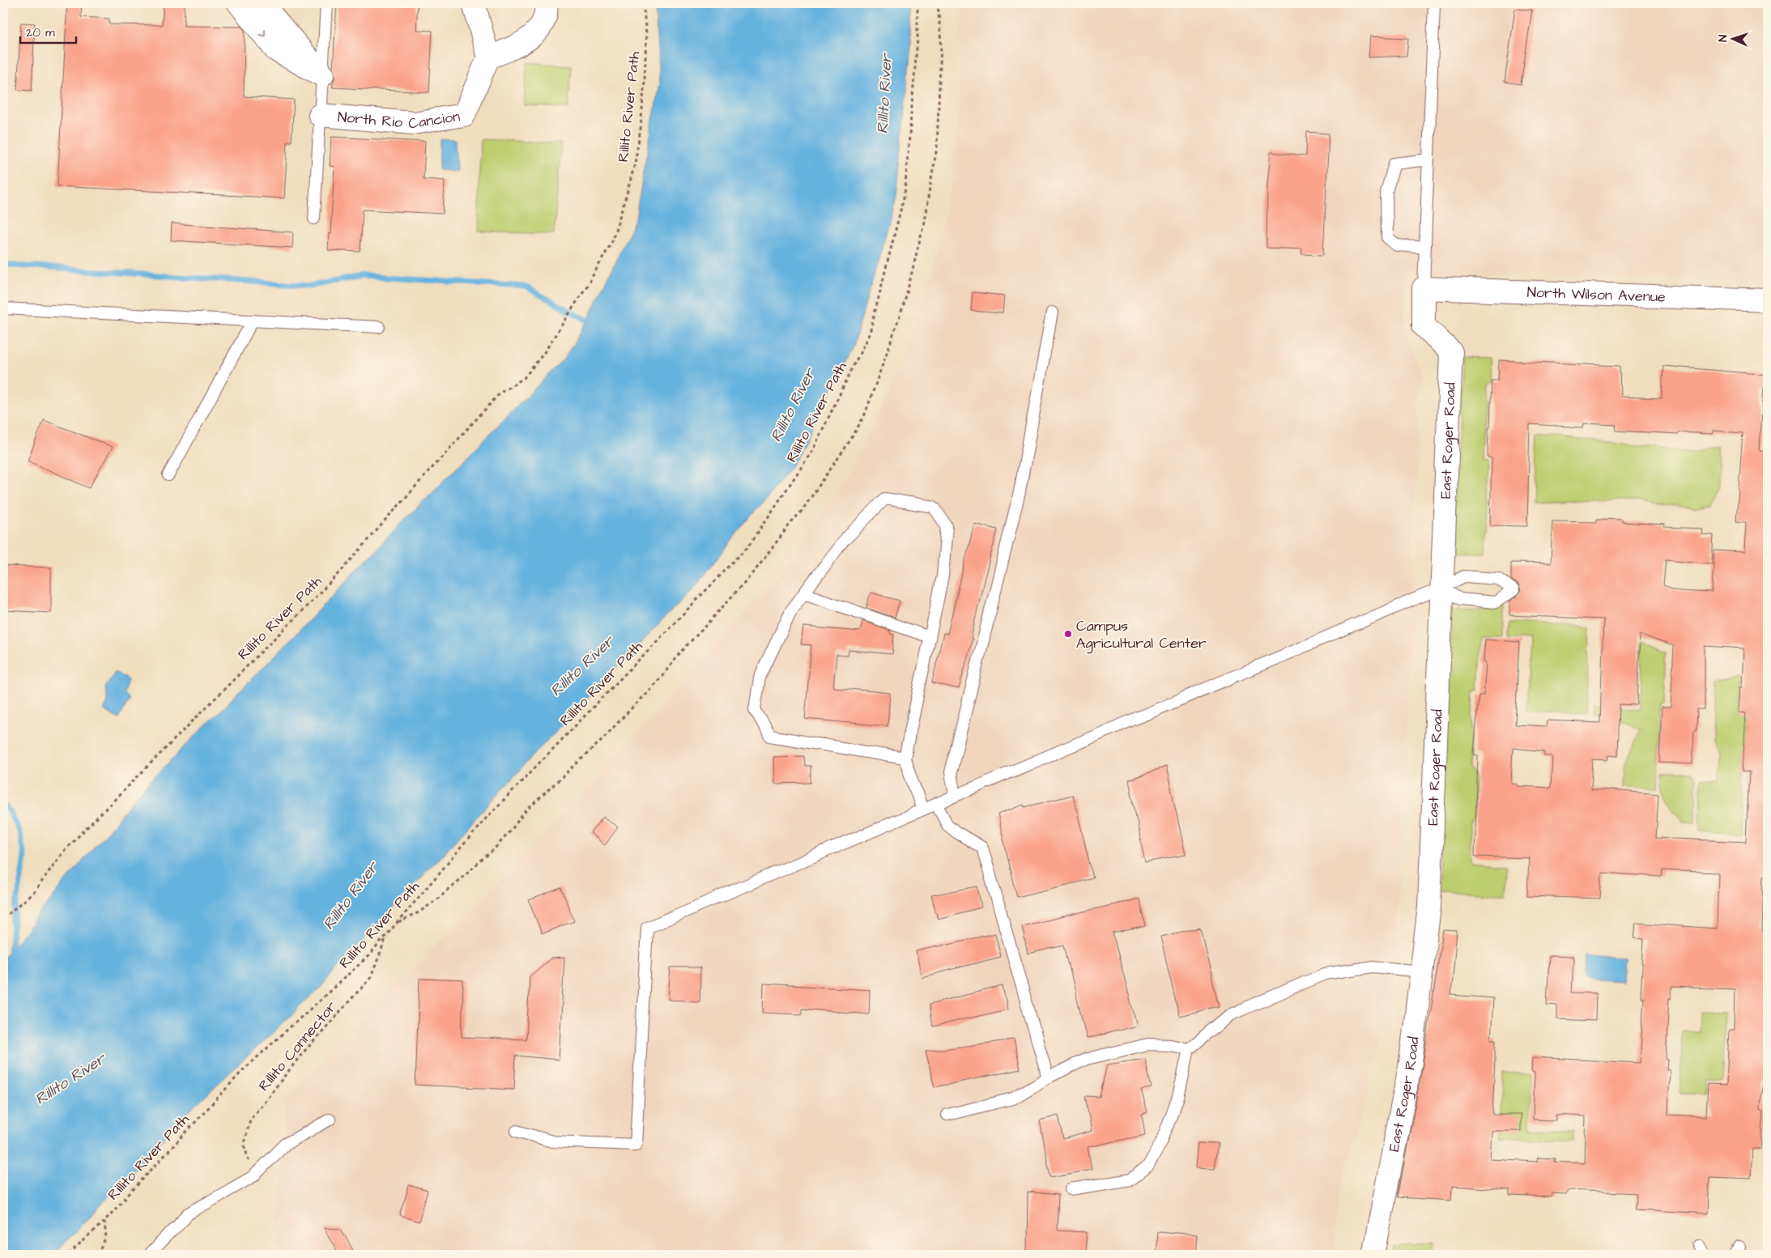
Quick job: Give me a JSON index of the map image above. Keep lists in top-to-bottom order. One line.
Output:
{"streets":{"street":["North Rio Cancion","North Wilson Avenue","East Roger Road"],"path":["Rillito River Path","Rillito Connector"]},"crossings":[["Rillito River Path","Rillito Connector"],["North Wilson Avenue","East Roger Road"]],"water":["Rillito River"],"places":["Campus Agricultural Center"],"scale_bar":"20 m","north":"left"}
